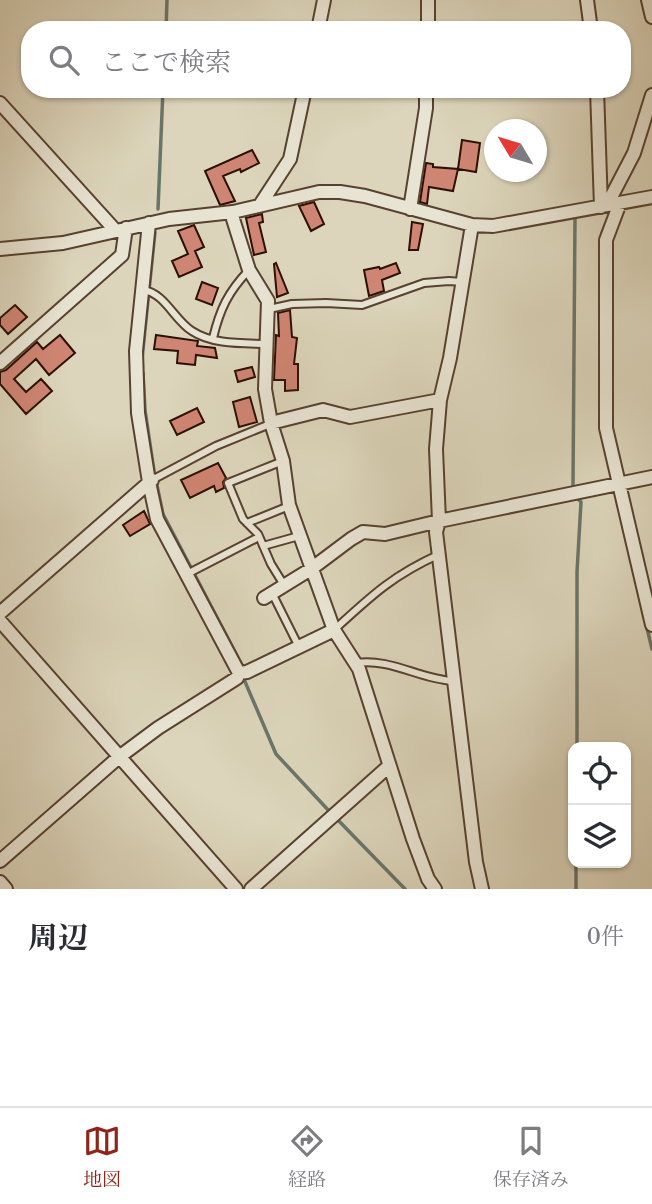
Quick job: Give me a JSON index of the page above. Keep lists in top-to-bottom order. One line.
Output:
{"north":"top left","page":{"search":"ここで検索","heading":["周辺","0件"],"nav":["地図","経路","保存済み"]}}
